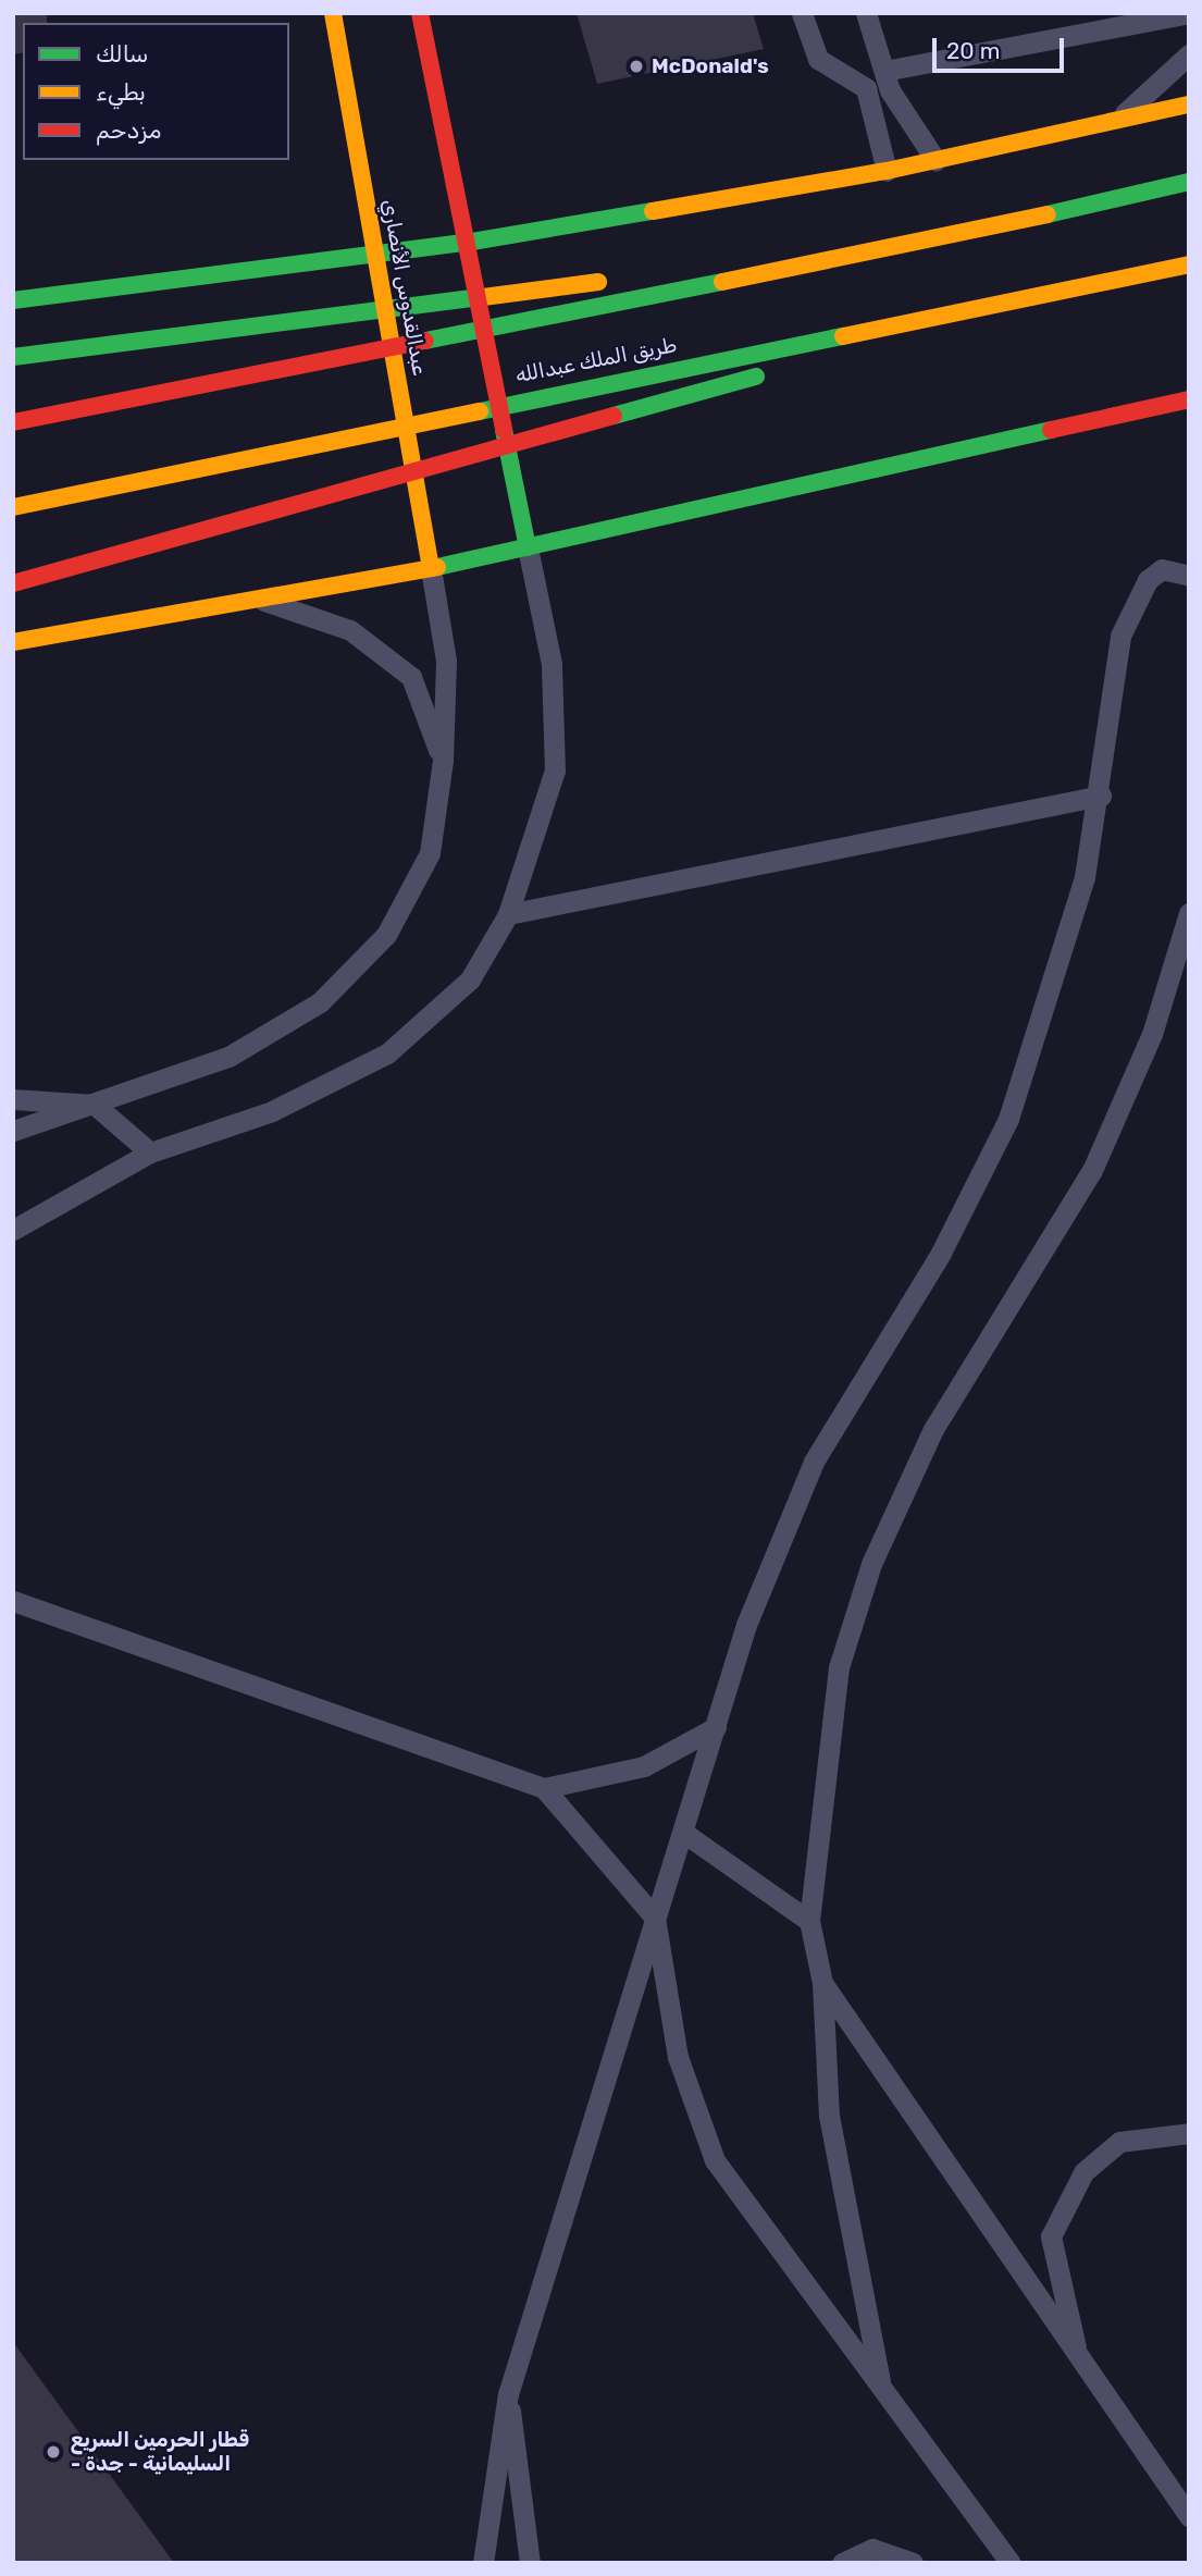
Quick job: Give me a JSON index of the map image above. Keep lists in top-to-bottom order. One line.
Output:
{"streets":{"main road":["عبدالقدوس الأنصاري","طريق الملك عبدالله"]},"places":["McDonald's","قطار الحرمين السريع - السليمانية - جدة"],"legend":["سالك","بطيء","مزدحم"],"scale_bar":"20 m"}
